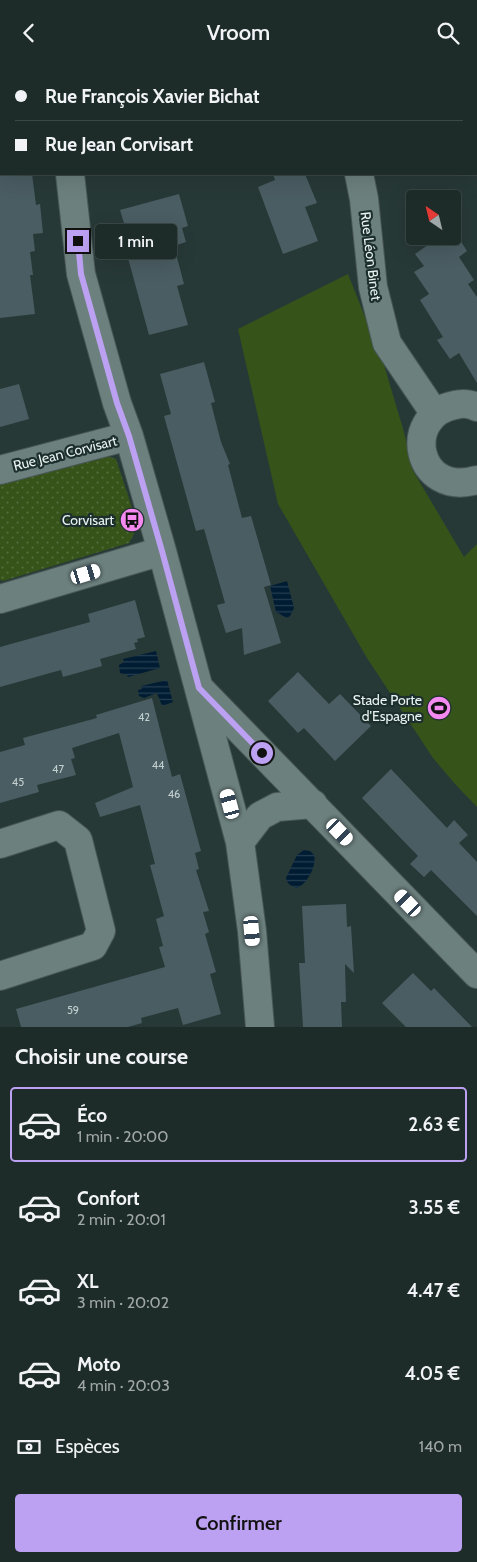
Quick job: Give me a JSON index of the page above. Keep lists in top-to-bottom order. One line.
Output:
{"streets":{"street":["Rue Léon Binet","Rue Jean Corvisart"]},"places":{"bus stop":["Corvisart"],"sports":["Stade Porte d'Espagne"]},"house_numbers":["42","44","47","45","46","59"],"north":"top left","page":{"header":"Vroom","banner":["Rue François Xavier Bichat","Rue Jean Corvisart"],"bubble":"1 min","heading":"Choisir une course","list":[{"name":"Éco","note":"1 min · 20:00","value":"2.63 €"},{"name":"Confort","note":"2 min · 20:01","value":"3.55 €"},{"name":"XL","note":"3 min · 20:02","value":"4.47 €"},{"name":"Moto","note":"4 min · 20:03","value":"4.05 €"}],"pay":["Espèces","140 m"],"buttons":"Confirmer"}}
